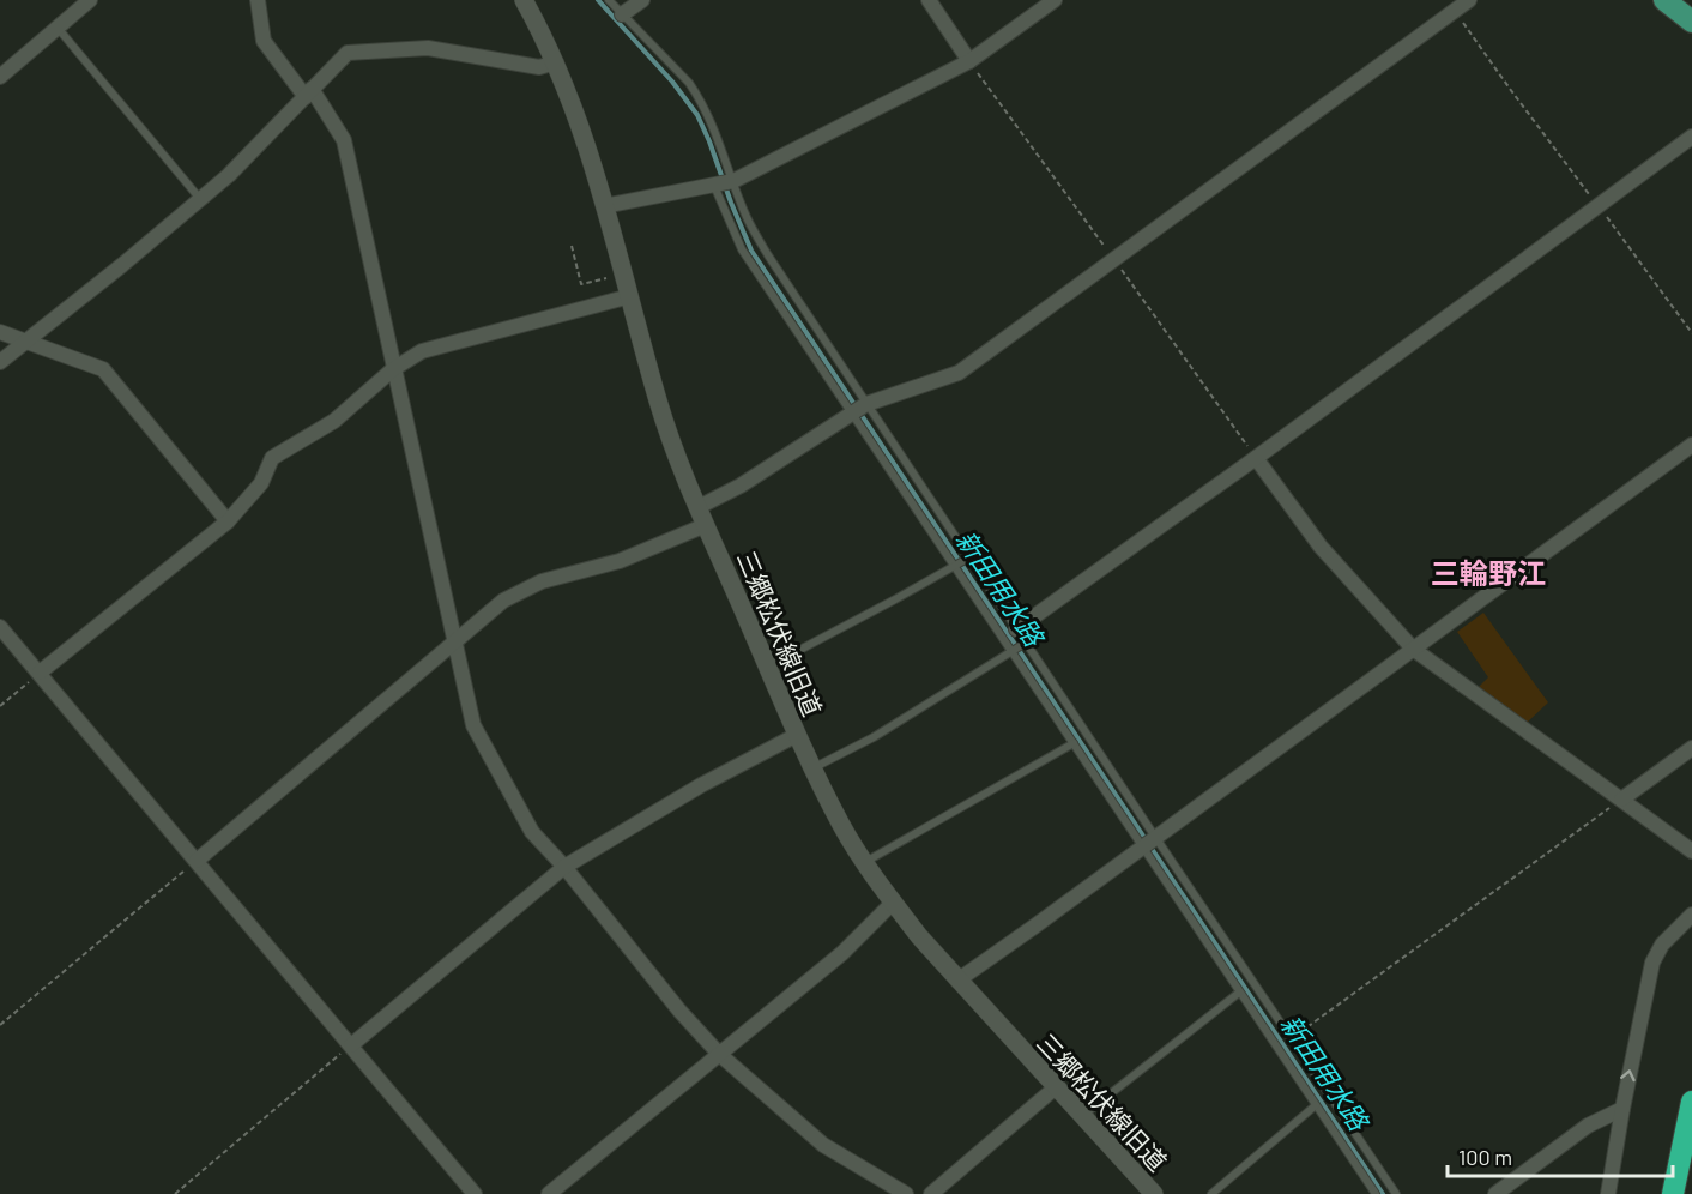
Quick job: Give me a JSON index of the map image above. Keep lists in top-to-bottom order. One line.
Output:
{"streets":{"street":["三郷松伏線旧道"]},"districts":["三輪野江"],"water":["新田用水路"],"scale_bar":"100 m"}
